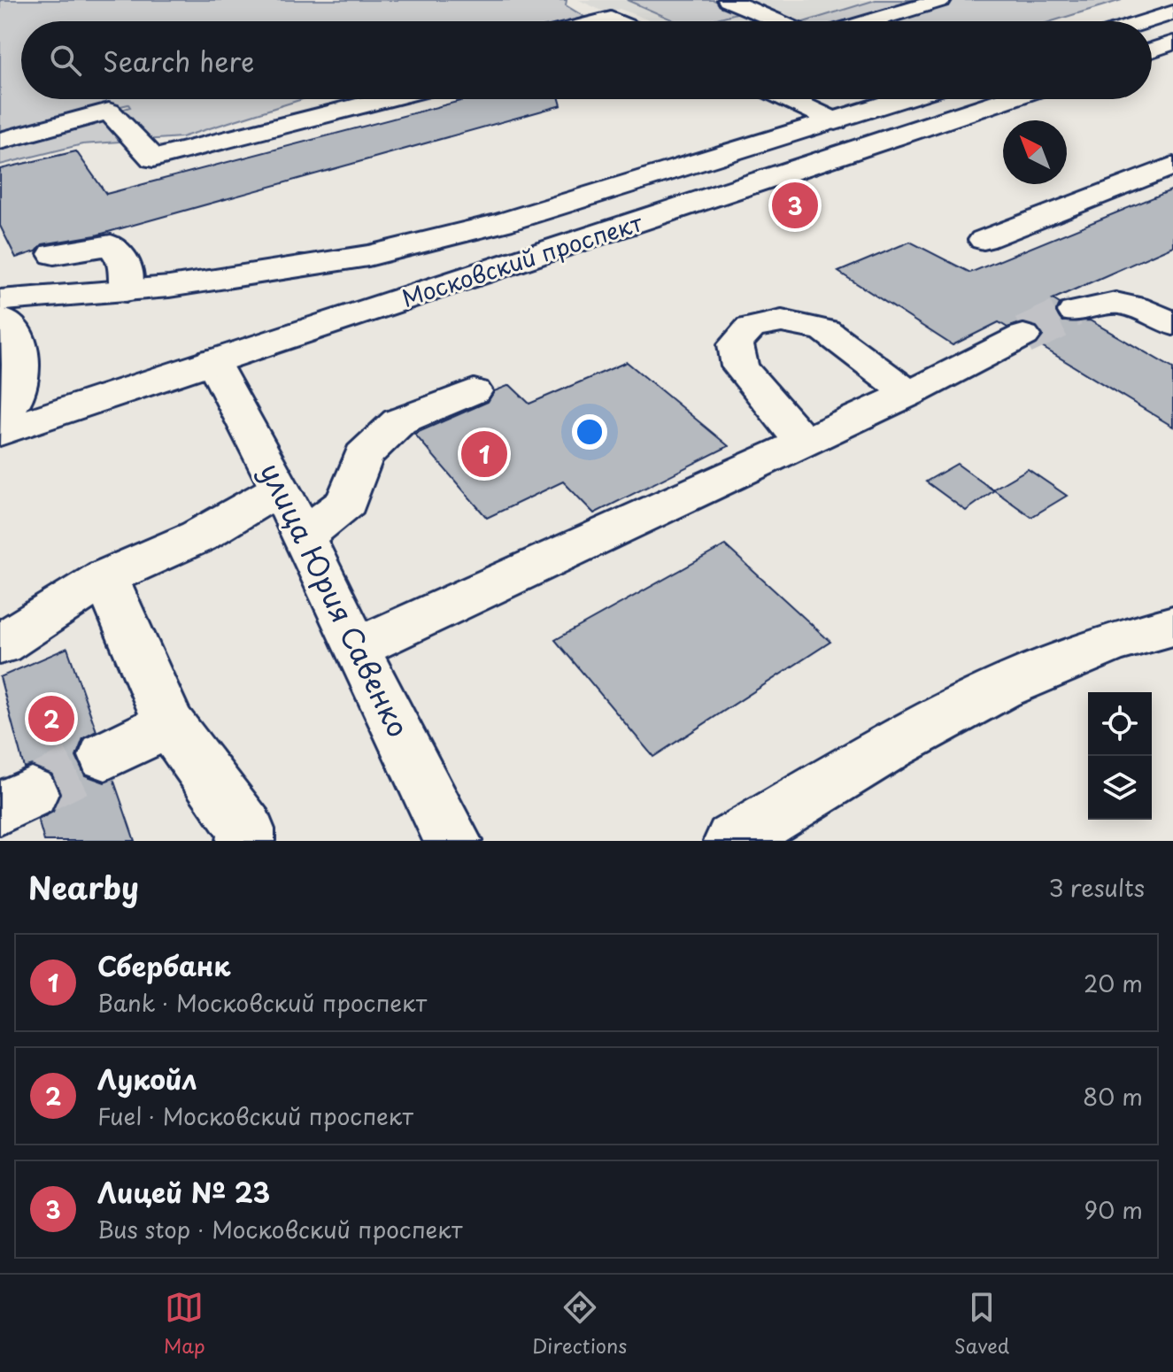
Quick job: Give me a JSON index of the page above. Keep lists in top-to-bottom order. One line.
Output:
{"streets":{"main road":["Московский проспект","улица Юрия Савенко"]},"crossings":[["Московский проспект","улица Юрия Савенко"]],"north":"top left","page":{"search":"Search here","pins":["3","1","2"],"heading":["Nearby","3 results"],"list":[{"mark":"1","name":"Сбербанк","note":"Bank · Московский проспект","value":"20 m"},{"mark":"2","name":"Лукойл","note":"Fuel · Московский проспект","value":"80 m"},{"mark":"3","name":"Лицей № 23","note":"Bus stop · Московский проспект","value":"90 m"}],"nav":["Map","Directions","Saved"]}}
